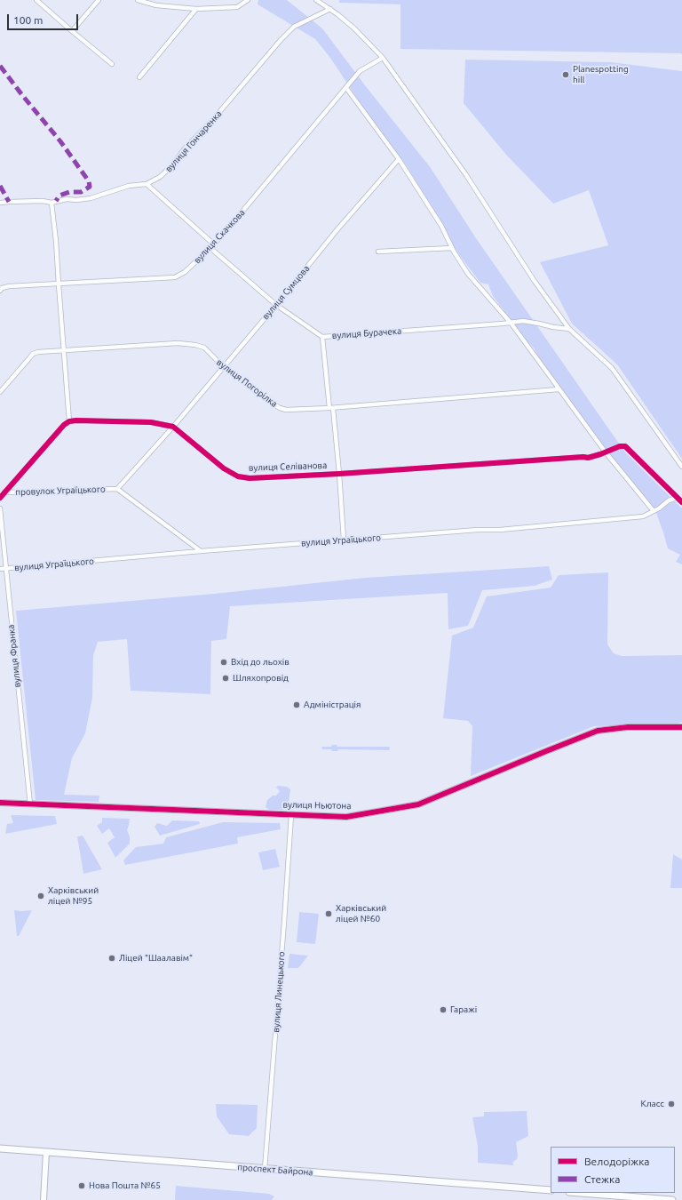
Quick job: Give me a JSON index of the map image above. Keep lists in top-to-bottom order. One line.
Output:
{"streets":{"main road":["проспект Байрона"],"street":["вулиця Гончаренка","вулиця Скачкова","вулиця Сумцова","вулиця Бурачека","вулиця Погорілка","вулиця Селіванова","провулок Уграїцького","вулиця Уграїцького","вулиця Франка","вулиця Ньютона","вулиця Линецького"]},"crossings":[["вулиця Гончаренка","вулиця Бурачека"],["вулиця Скачкова","вулиця Бурачека"],["вулиця Сумцова","вулиця Бурачека"],["вулиця Сумцова","вулиця Погорілка"],["вулиця Сумцова","вулиця Селіванова"],["вулиця Сумцова","провулок Уграїцького"],["вулиця Селіванова","провулок Уграїцького"],["вулиця Селіванова","вулиця Уграїцького"],["провулок Уграїцького","вулиця Уграїцького"],["вулиця Уграїцького","вулиця Франка"],["вулиця Франка","вулиця Ньютона"],["вулиця Ньютона","вулиця Линецького"],["вулиця Линецького","проспект Байрона"]],"places":["Planespotting hill","Вхід до льохів","Шляхопровід","Адміністрація","Харківський ліцей №95","Харківський ліцей №60","Ліцей \"Шаалавім\"","Гаражі","Класс","Нова Пошта №65"],"legend":["Велодоріжка","Стежка"],"scale_bar":"100 m"}
